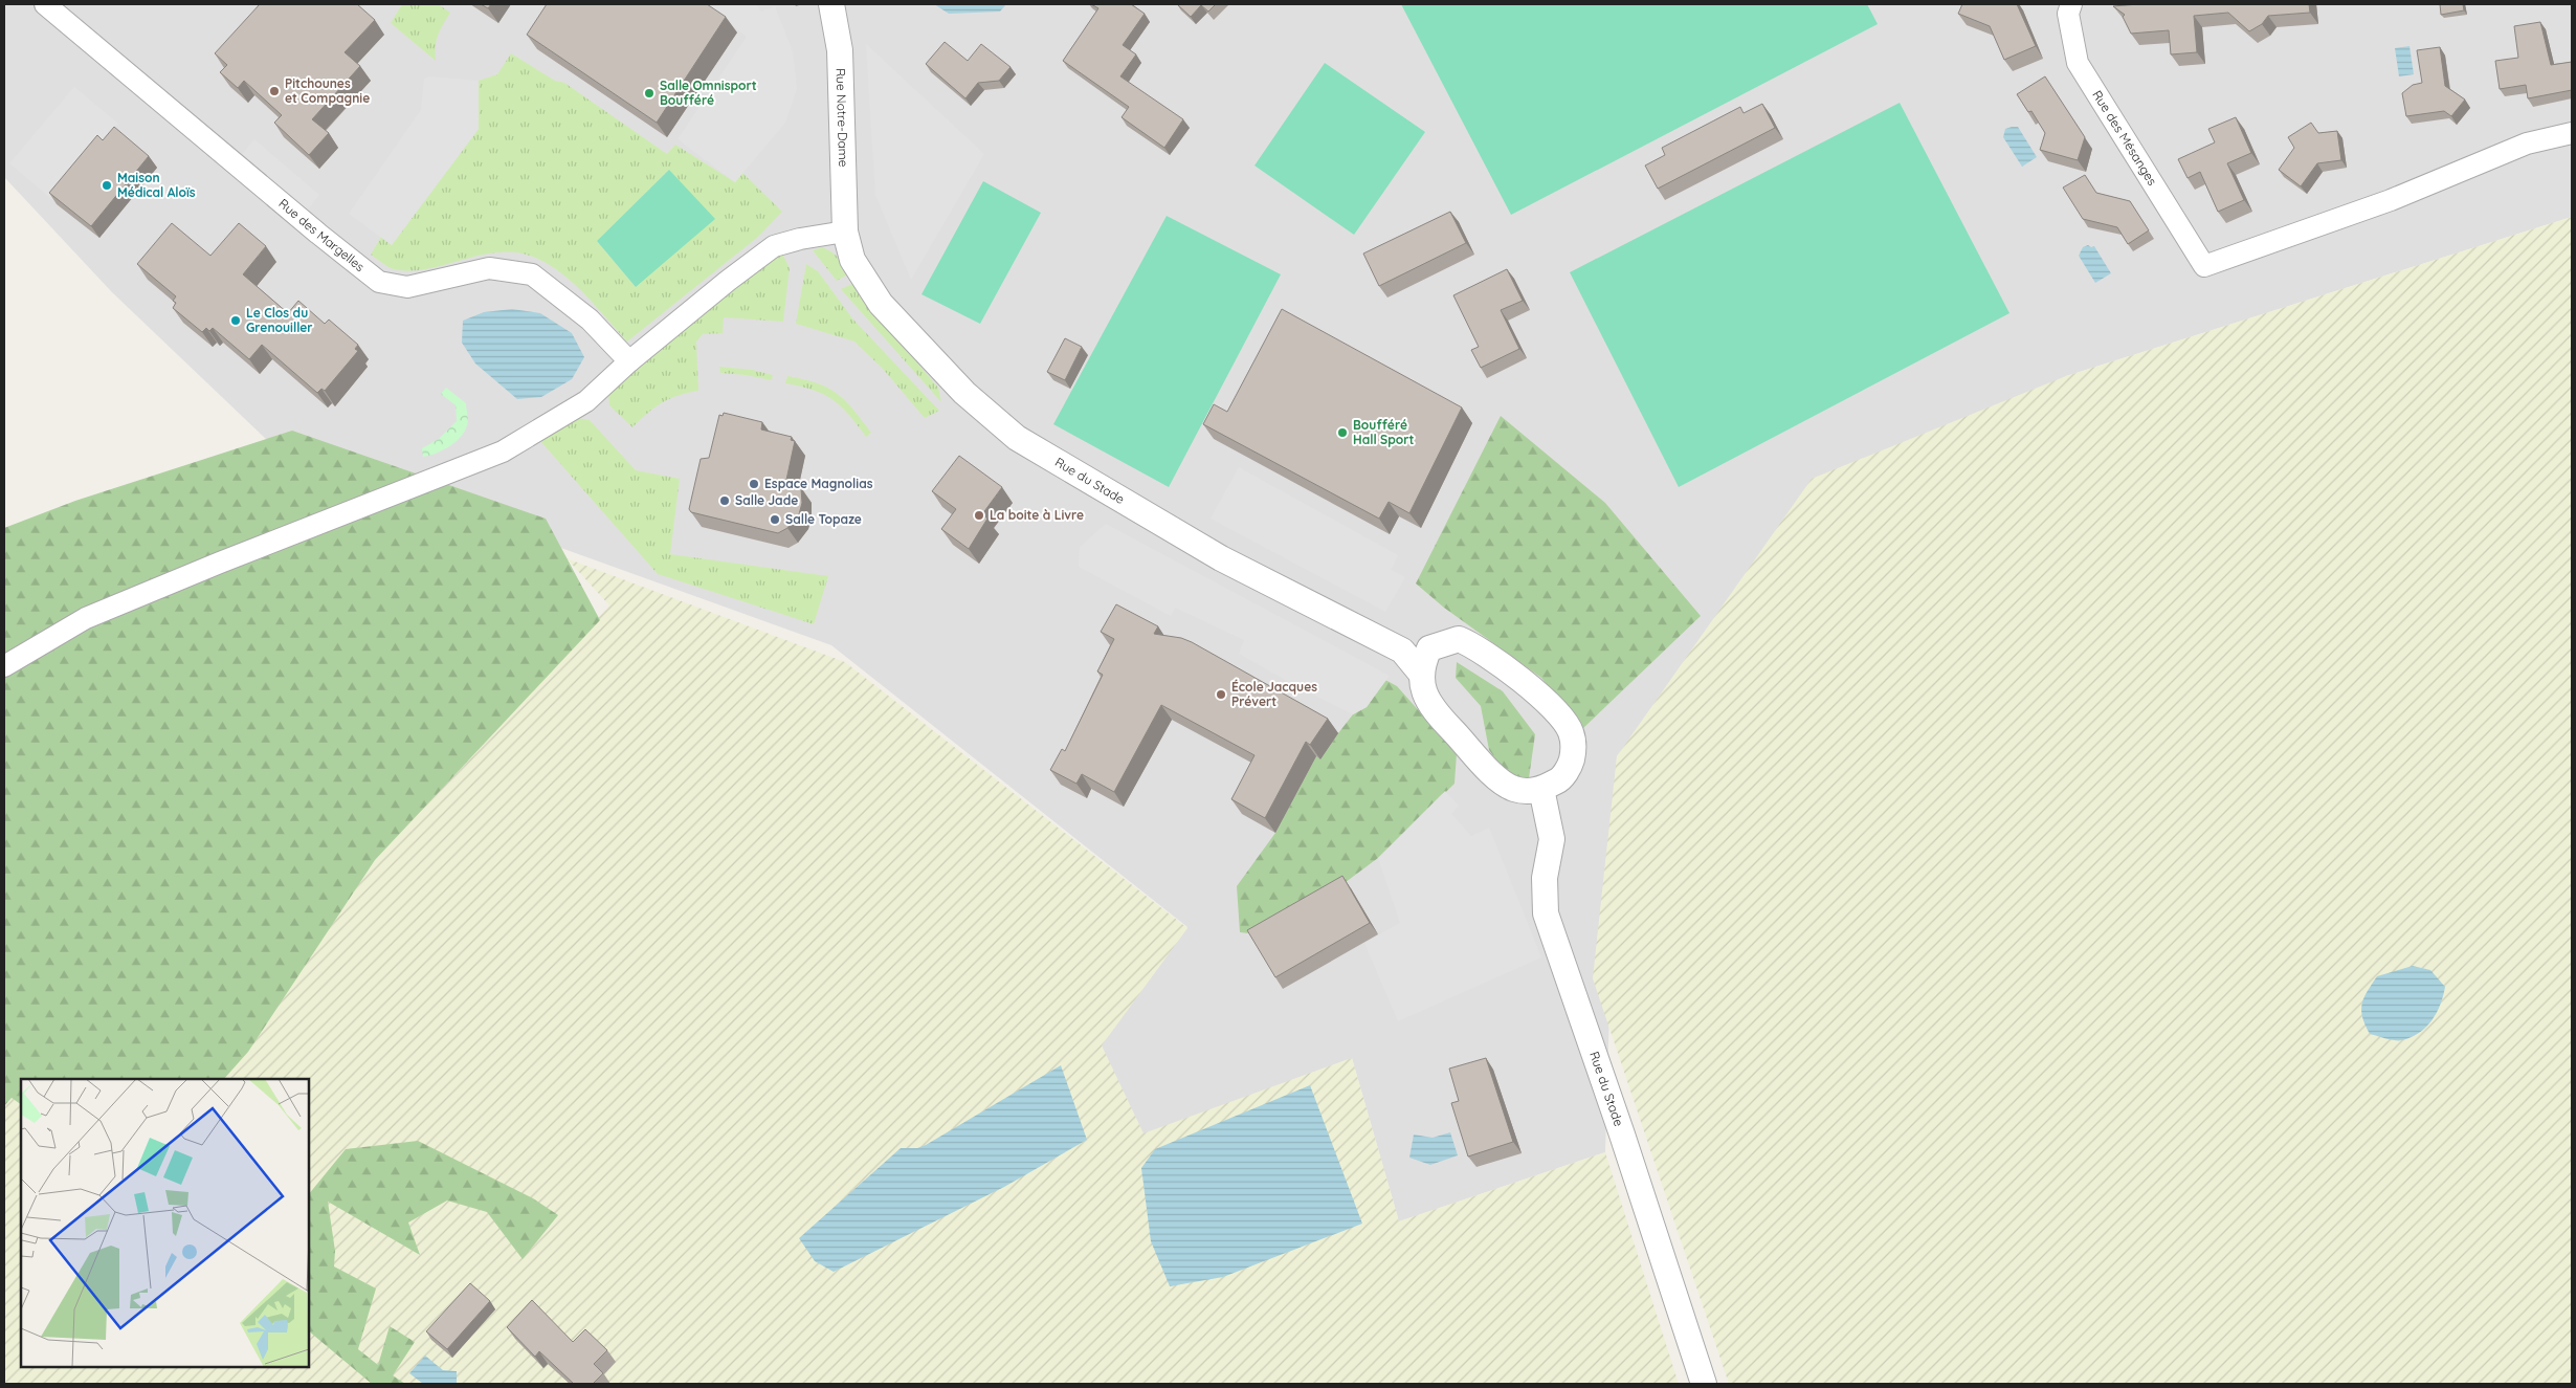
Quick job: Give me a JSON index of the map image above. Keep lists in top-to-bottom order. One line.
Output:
{"streets":{"street":["Rue Notre-Dame","Rue des Mésanges","Rue des Margelles","Rue du Stade"]},"crossings":[["Rue Notre-Dame","Rue du Stade"]],"places":["Pitchounes et Compagnie","Salle Omnisport Boufféré","Maison Médical Aloïs","Le Clos du Grenouiller","Boufféré Hall Sport","Espace Magnolias","Salle Jade","La boite à Livre","Salle Topaze","École Jacques Prévert"]}
